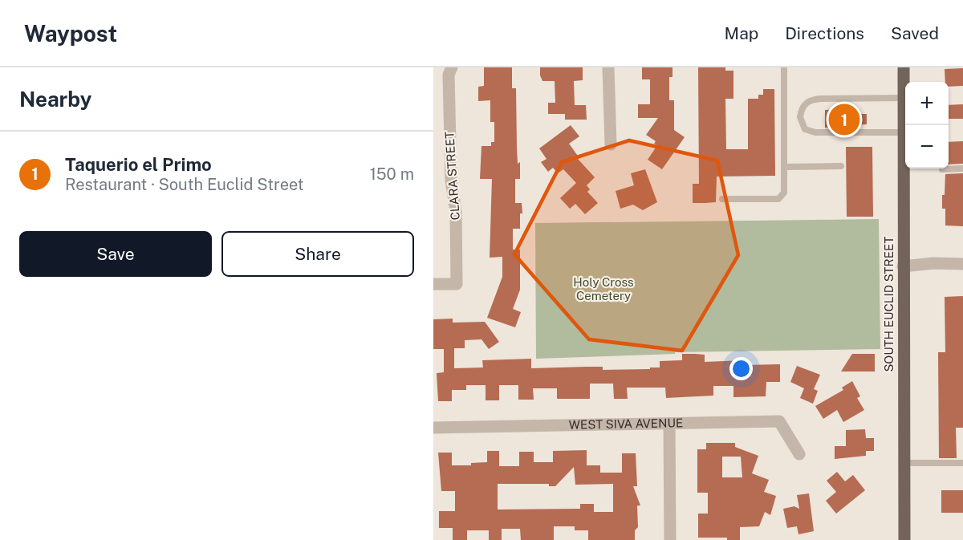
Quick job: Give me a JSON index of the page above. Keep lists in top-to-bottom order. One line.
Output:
{"streets":{"main road":["SOUTH EUCLID STREET"],"street":["CLARA STREET","WEST SIVA AVENUE"]},"parks":["Holy Cross Cemetery"],"page":{"header":"Waypost","nav":["Map","Directions","Saved"],"heading":"Nearby","map_buttons":["+","−"],"pins":"1","list":[{"mark":"1","name":"Taquerio el Primo","note":"Restaurant · South Euclid Street","value":"150 m"}],"buttons":["Save","Share"]}}
